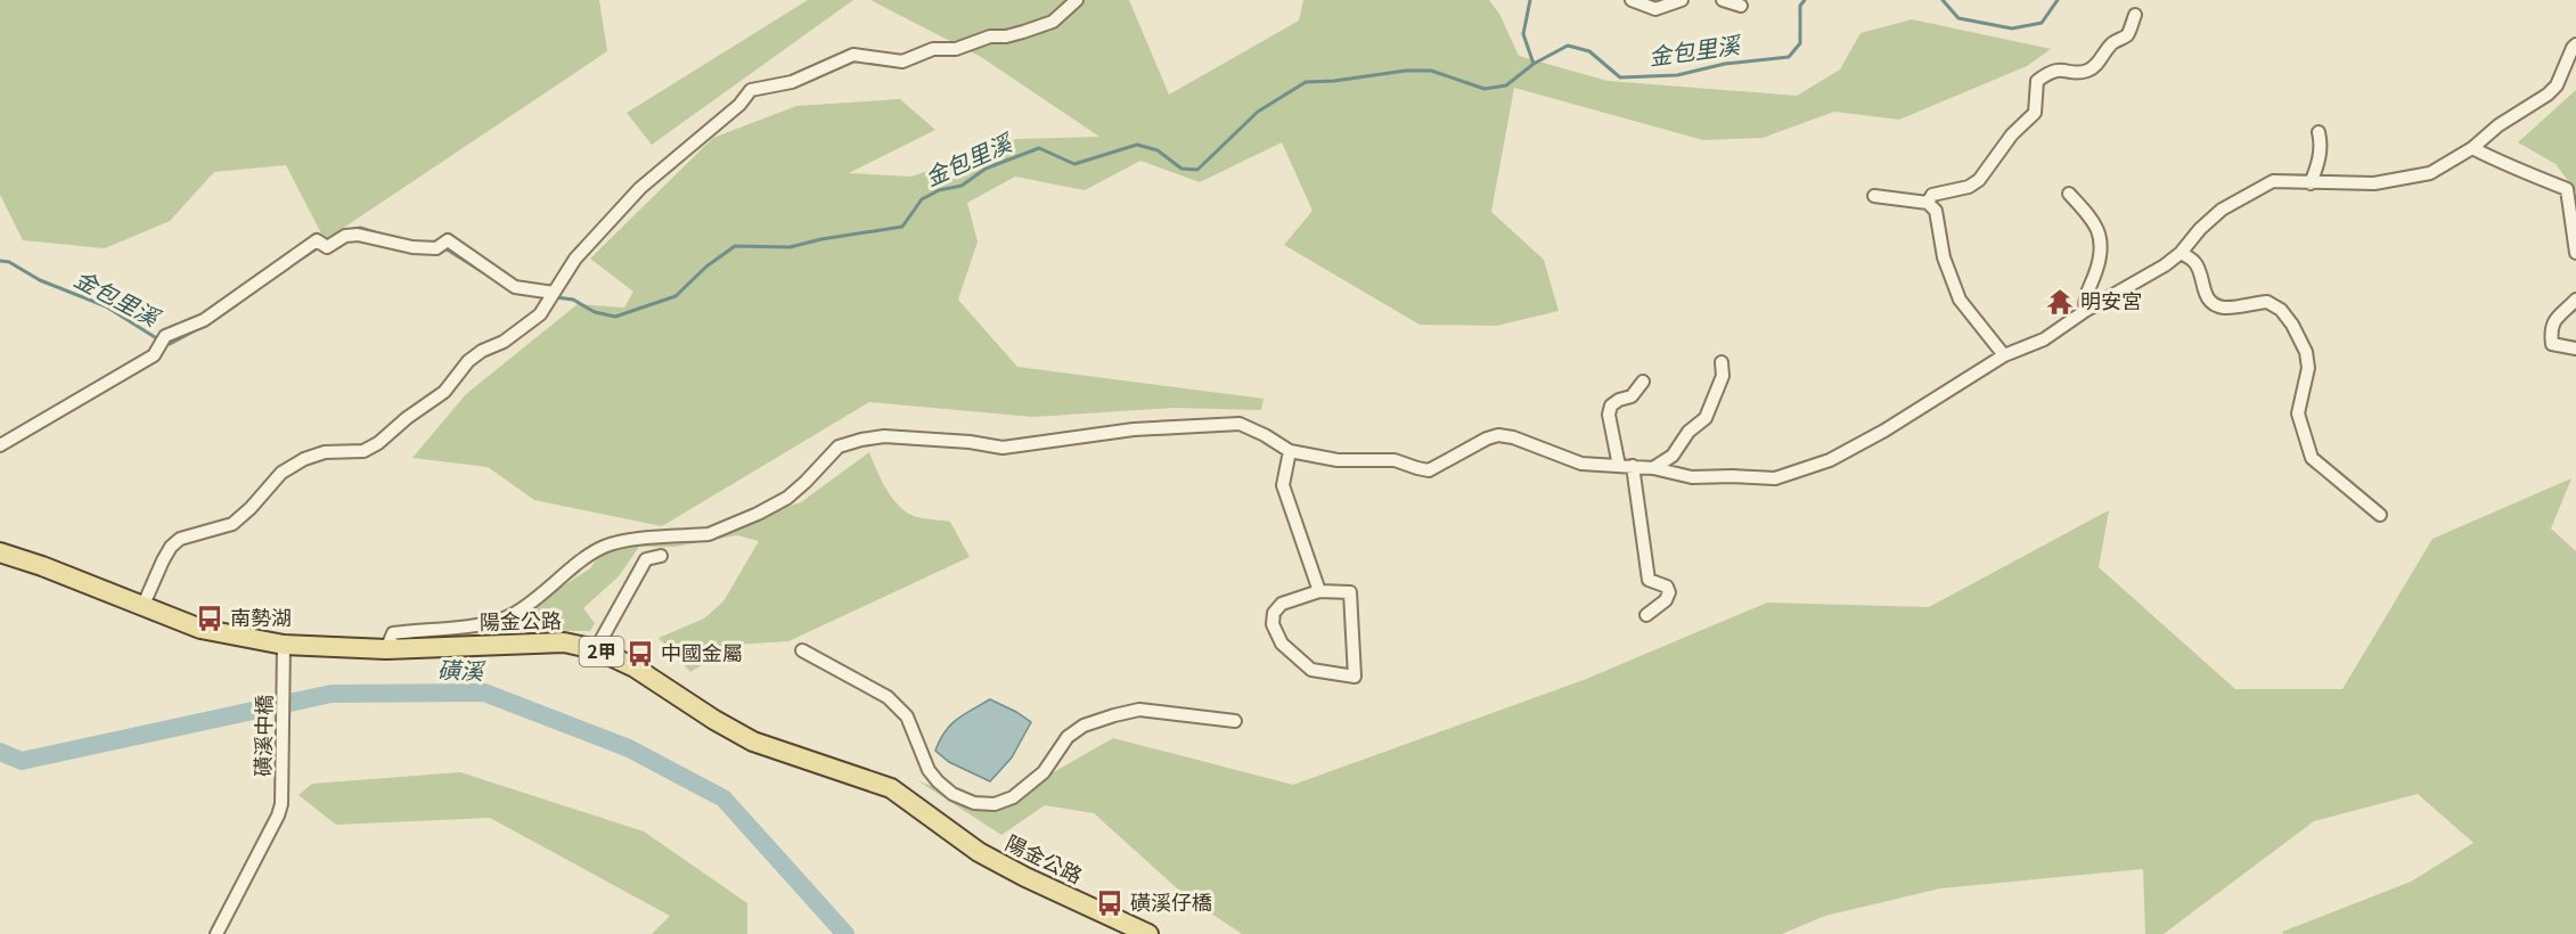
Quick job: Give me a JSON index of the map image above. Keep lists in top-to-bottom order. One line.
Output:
{"streets":{"main road":["陽金公路","2甲"],"street":["磺溪中橋"]},"crossings":[["陽金公路","磺溪中橋"]],"water":["金包里溪","磺溪"],"places":{"temple":["明安宮"],"bus stop":["南勢湖","中國金屬","磺溪仔橋"]}}
